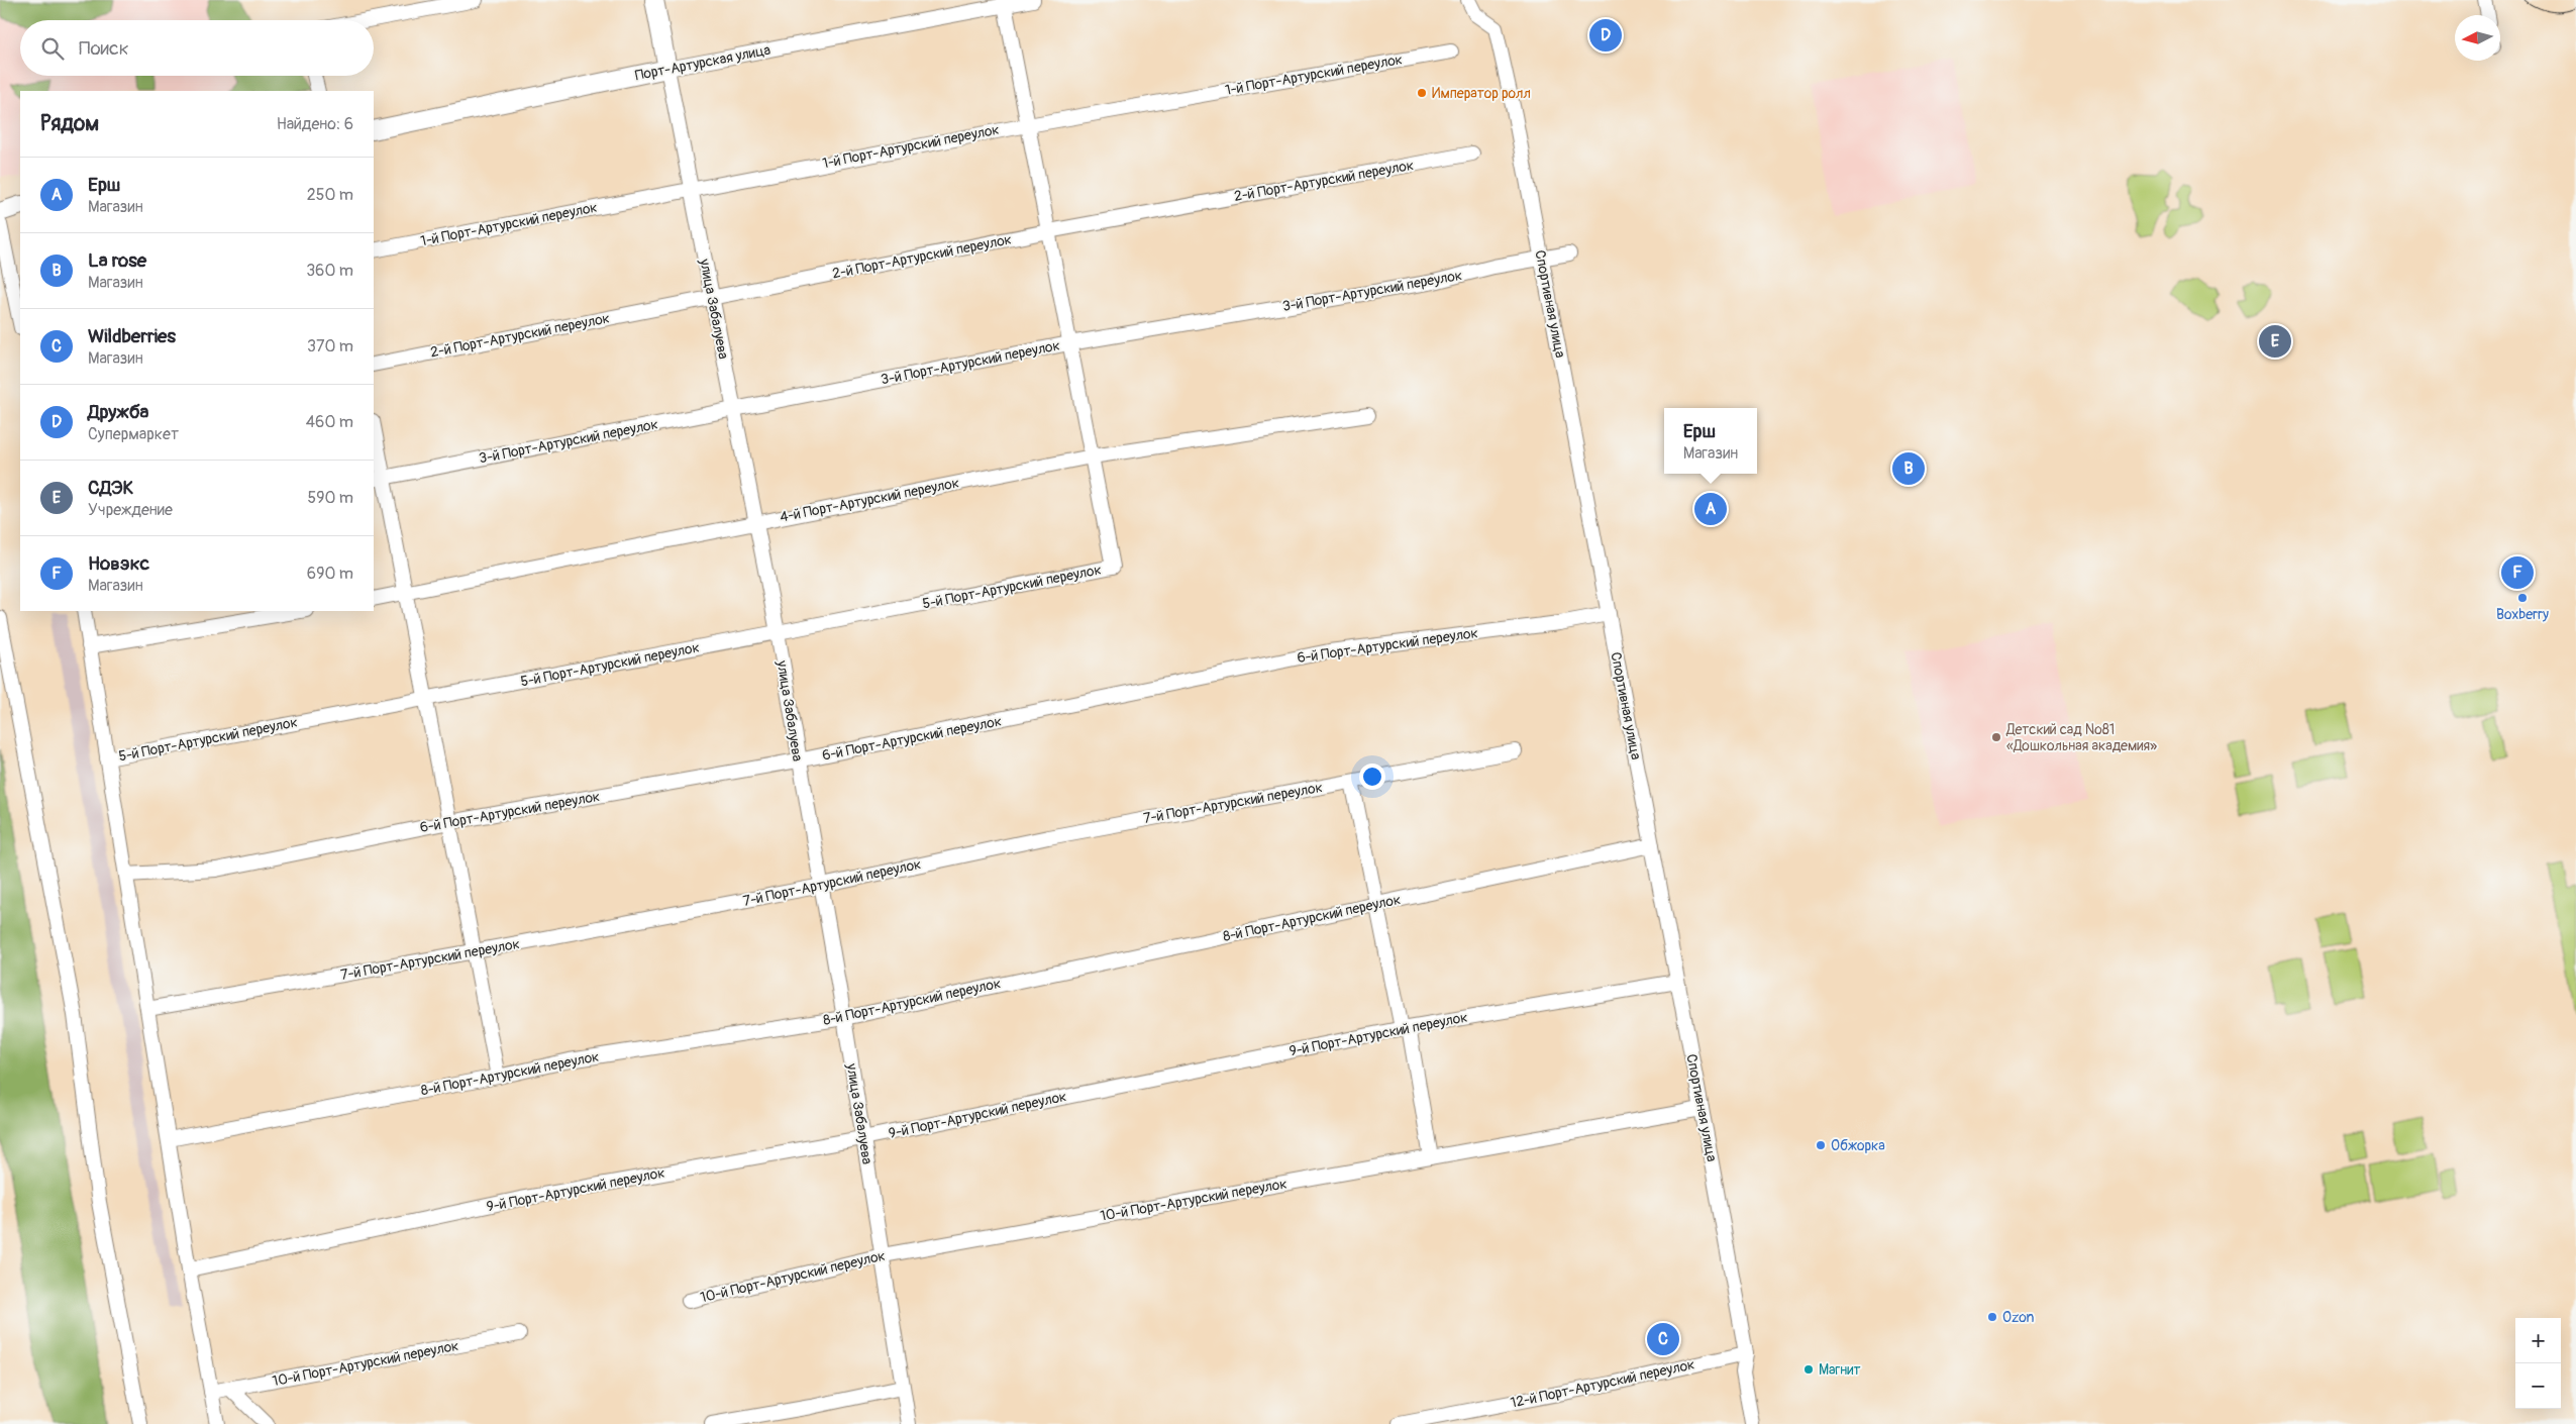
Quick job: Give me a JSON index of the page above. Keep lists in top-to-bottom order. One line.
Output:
{"streets":{"street":["Порт-Артурская улица","1-й Порт-Артурский переулок","2-й Порт-Артурский переулок","3-й Порт-Артурский переулок","Спортивная улица","улица Забалуева","4-й Порт-Артурский переулок","5-й Порт-Артурский переулок","6-й Порт-Артурский переулок","7-й Порт-Артурский переулок","8-й Порт-Артурский переулок","9-й Порт-Артурский переулок","10-й Порт-Артурский переулок","12-й Порт-Артурский переулок"]},"crossings":[["Порт-Артурская улица","улица Забалуева"],["1-й Порт-Артурский переулок","улица Забалуева"],["2-й Порт-Артурский переулок","улица Забалуева"],["3-й Порт-Артурский переулок","Спортивная улица"],["3-й Порт-Артурский переулок","улица Забалуева"],["Спортивная улица","6-й Порт-Артурский переулок"],["Спортивная улица","8-й Порт-Артурский переулок"],["Спортивная улица","9-й Порт-Артурский переулок"],["Спортивная улица","10-й Порт-Артурский переулок"],["Спортивная улица","12-й Порт-Артурский переулок"],["улица Забалуева","4-й Порт-Артурский переулок"],["улица Забалуева","5-й Порт-Артурский переулок"],["улица Забалуева","6-й Порт-Артурский переулок"],["улица Забалуева","7-й Порт-Артурский переулок"],["улица Забалуева","8-й Порт-Артурский переулок"],["улица Забалуева","9-й Порт-Артурский переулок"],["улица Забалуева","10-й Порт-Артурский переулок"],["4-й Порт-Артурский переулок","5-й Порт-Артурский переулок"]],"places":["Император ролл","Boxberry","Детский сад №81 «Дошкольная академия»","Обжорка","Ozon","Магнит"],"north":"left","page":{"pins":["D","E","B","A","F","C"],"search":"Поиск","heading":["Рядом","Найдено: 6"],"list":[{"mark":"A","name":"Ерш","note":"Магазин","value":"250 m"},{"mark":"B","name":"La rose","note":"Магазин","value":"360 m"},{"mark":"C","name":"Wildberries","note":"Магазин","value":"370 m"},{"mark":"D","name":"Дружба","note":"Супермаркет","value":"460 m"},{"mark":"E","name":"СДЭК","note":"Учреждение","value":"590 m"},{"mark":"F","name":"Новэкс","note":"Магазин","value":"690 m"}],"popup":["Ерш","Магазин"],"map_buttons":["+","−"]}}
